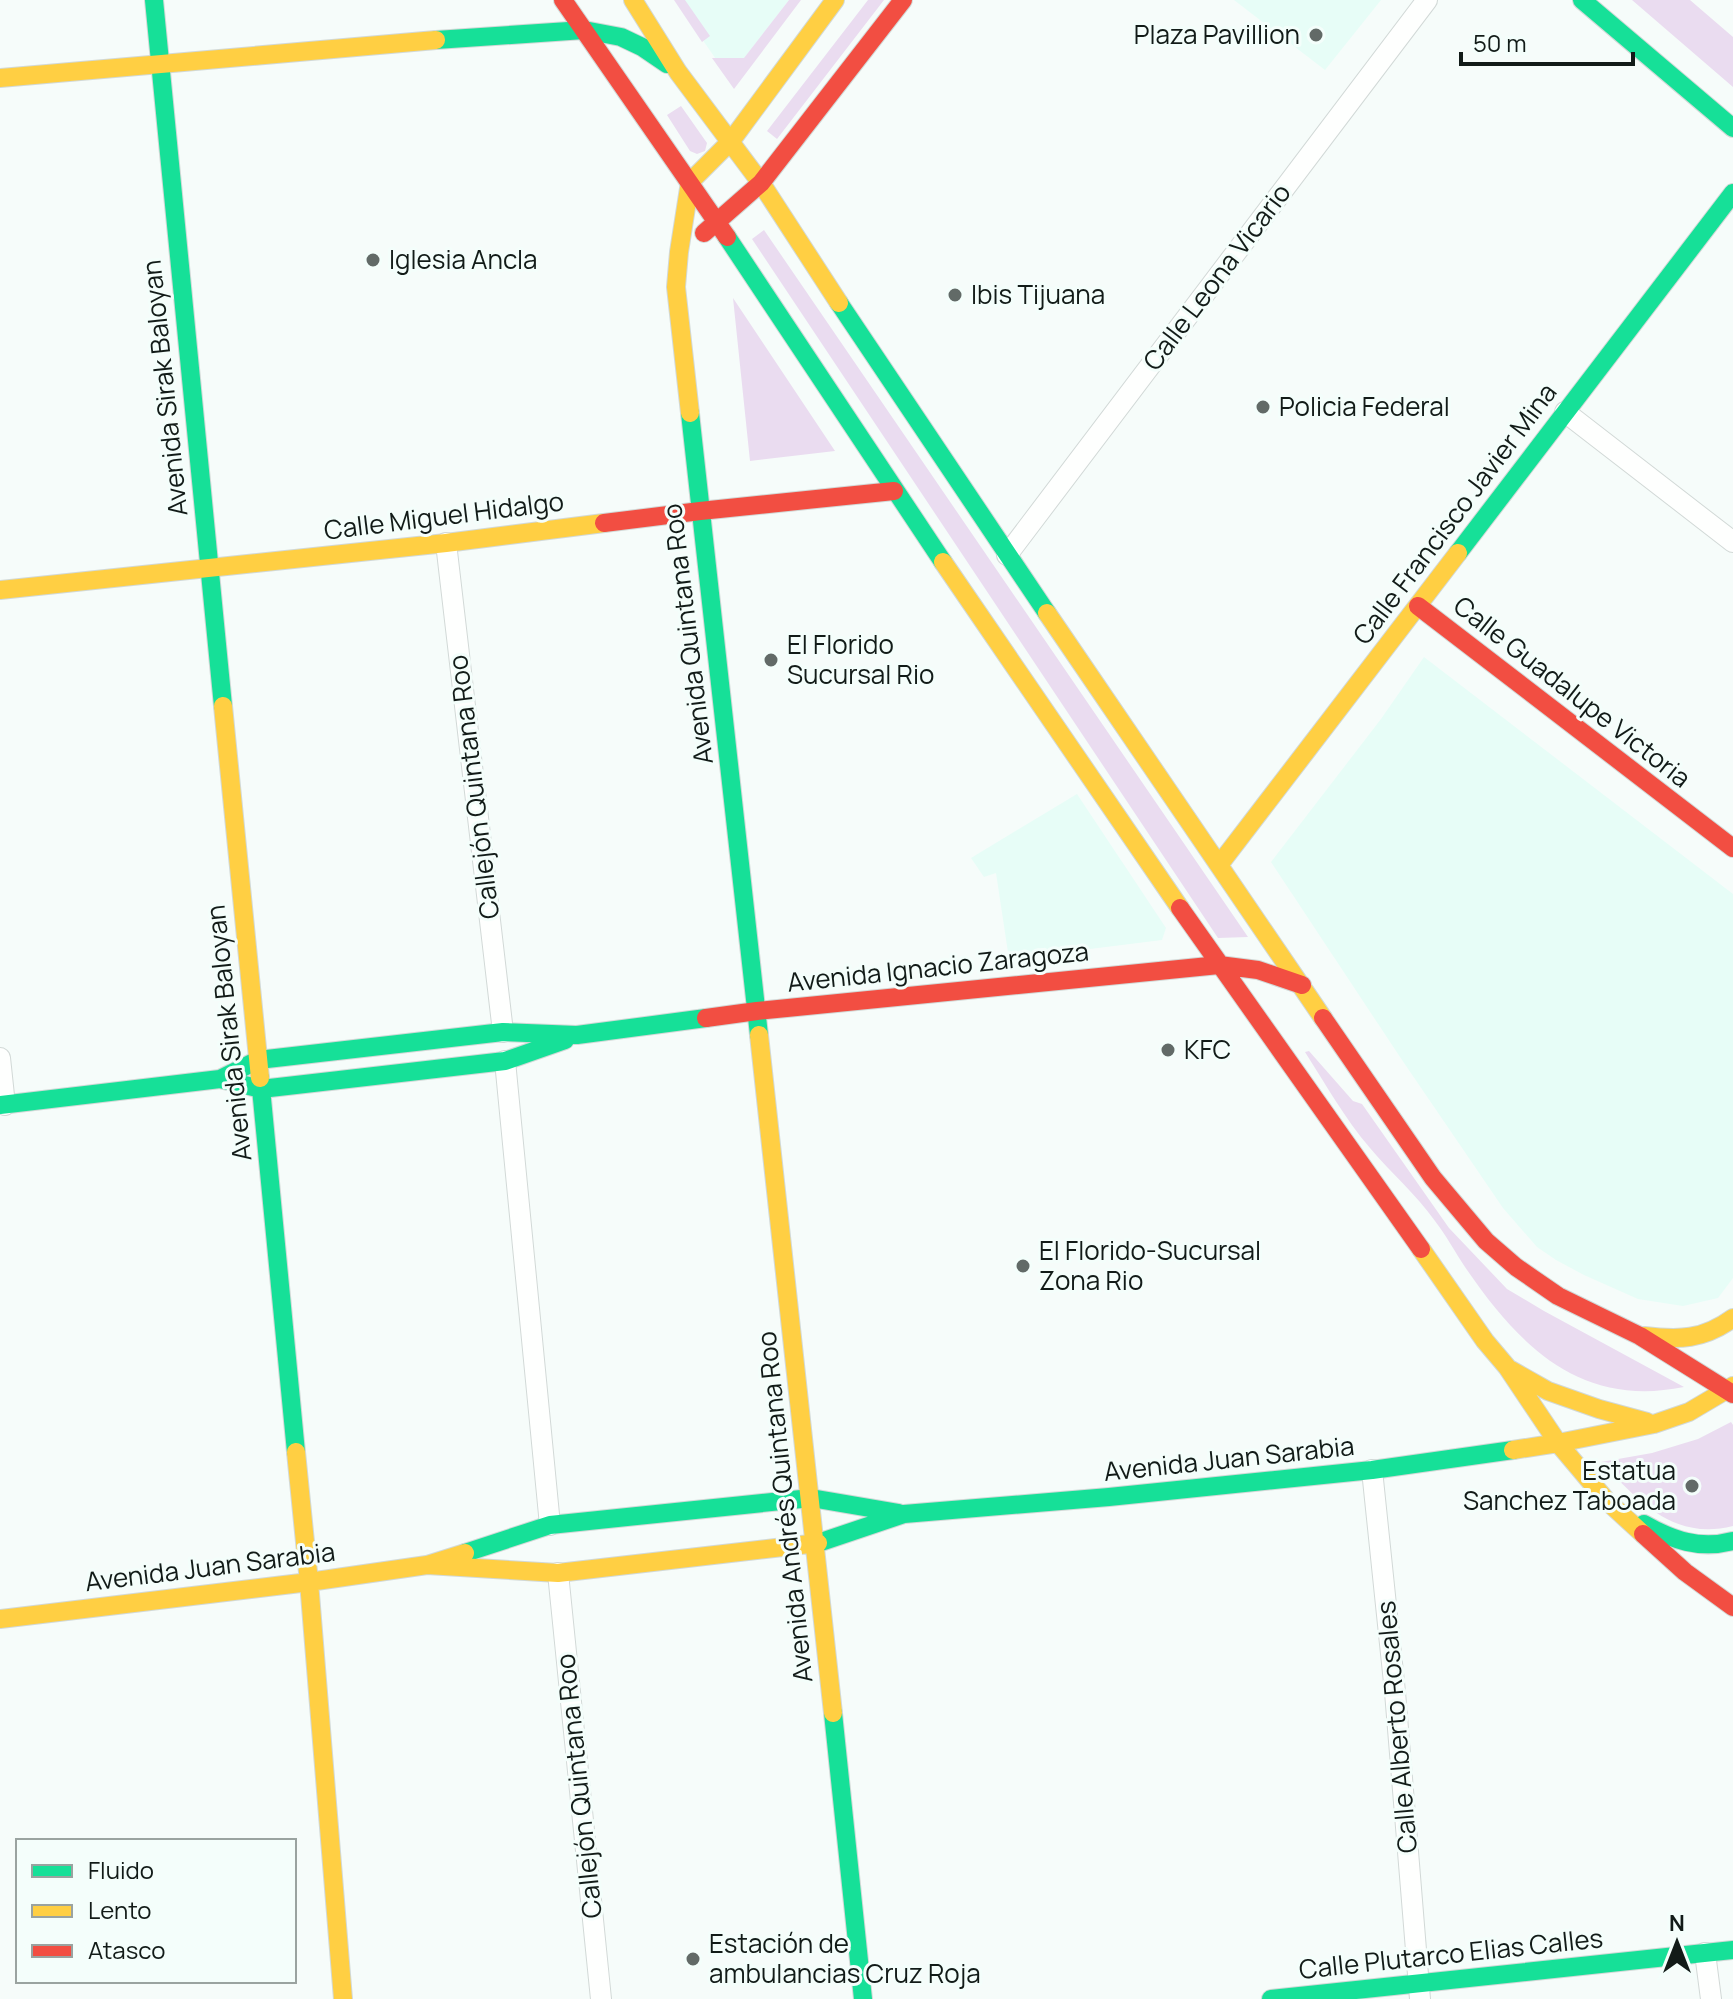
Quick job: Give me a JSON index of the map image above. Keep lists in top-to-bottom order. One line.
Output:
{"streets":{"main road":["Avenida Sirak Baloyan","Calle Francisco Javier Mina","Calle Miguel Hidalgo","Avenida Quintana Roo","Calle Guadalupe Victoria","Avenida Ignacio Zaragoza","Avenida Juan Sarabia","Avenida Andrés Quintana Roo","Calle Plutarco Elias Calles"],"street":["Calle Leona Vicario","Callejón Quintana Roo","Calle Alberto Rosales"]},"crossings":[["Avenida Sirak Baloyan","Calle Miguel Hidalgo"],["Avenida Sirak Baloyan","Avenida Ignacio Zaragoza"],["Avenida Sirak Baloyan","Avenida Juan Sarabia"],["Calle Francisco Javier Mina","Calle Guadalupe Victoria"],["Calle Miguel Hidalgo","Avenida Quintana Roo"],["Calle Miguel Hidalgo","Callejón Quintana Roo"],["Avenida Quintana Roo","Avenida Ignacio Zaragoza"],["Avenida Quintana Roo","Avenida Andrés Quintana Roo"],["Callejón Quintana Roo","Avenida Ignacio Zaragoza"],["Callejón Quintana Roo","Avenida Juan Sarabia"],["Avenida Ignacio Zaragoza","Avenida Andrés Quintana Roo"],["Avenida Juan Sarabia","Avenida Andrés Quintana Roo"],["Avenida Juan Sarabia","Calle Alberto Rosales"],["Calle Alberto Rosales","Calle Plutarco Elias Calles"]],"places":["Plaza Pavillion","Iglesia Ancla","Ibis Tijuana","Policia Federal","El Florido Sucursal Rio","KFC","El Florido-Sucursal Zona Rio","Estatua Sanchez Taboada","Estación de ambulancias Cruz Roja"],"legend":["Fluido","Lento","Atasco"],"scale_bar":"50 m","north":"top"}
